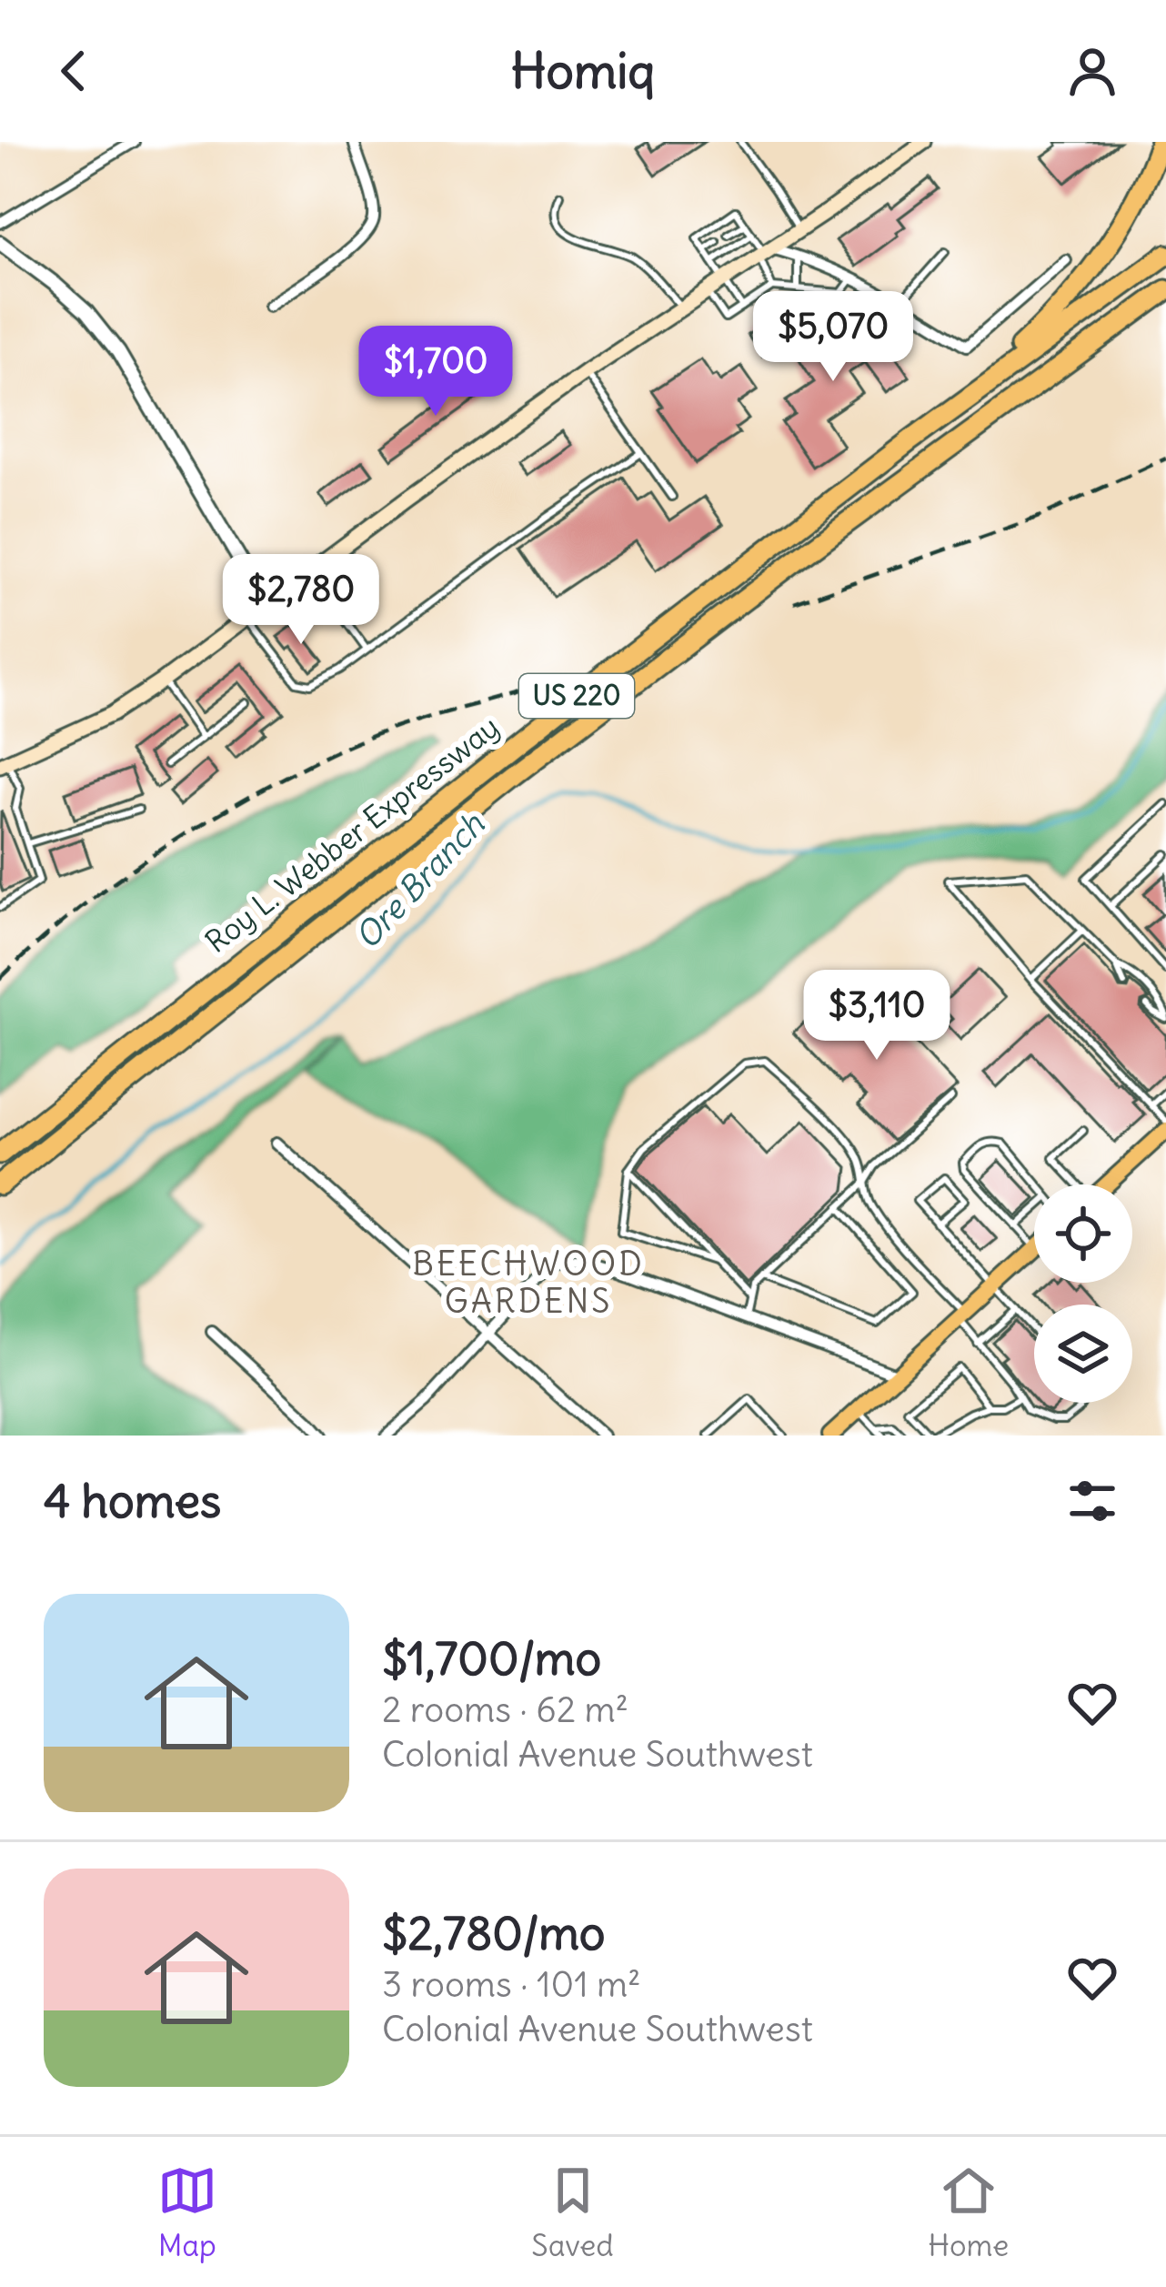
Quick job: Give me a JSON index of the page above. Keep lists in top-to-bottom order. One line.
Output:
{"streets":{"highway":["US 220","Roy L. Webber Expressway"]},"districts":["BEECHWOOD GARDENS"],"water":["Ore Branch"],"page":{"header":"Homiq","price":["$5,070","$1,700","$2,780","$3,110"],"heading":"4 homes","list":[{"name":"$1,700/mo","note":"2 rooms · 62 m² · Colonial Avenue Southwest"},{"name":"$2,780/mo","note":"3 rooms · 101 m² · Colonial Avenue Southwest"}],"tabs":["Map","Saved","Home"]}}
